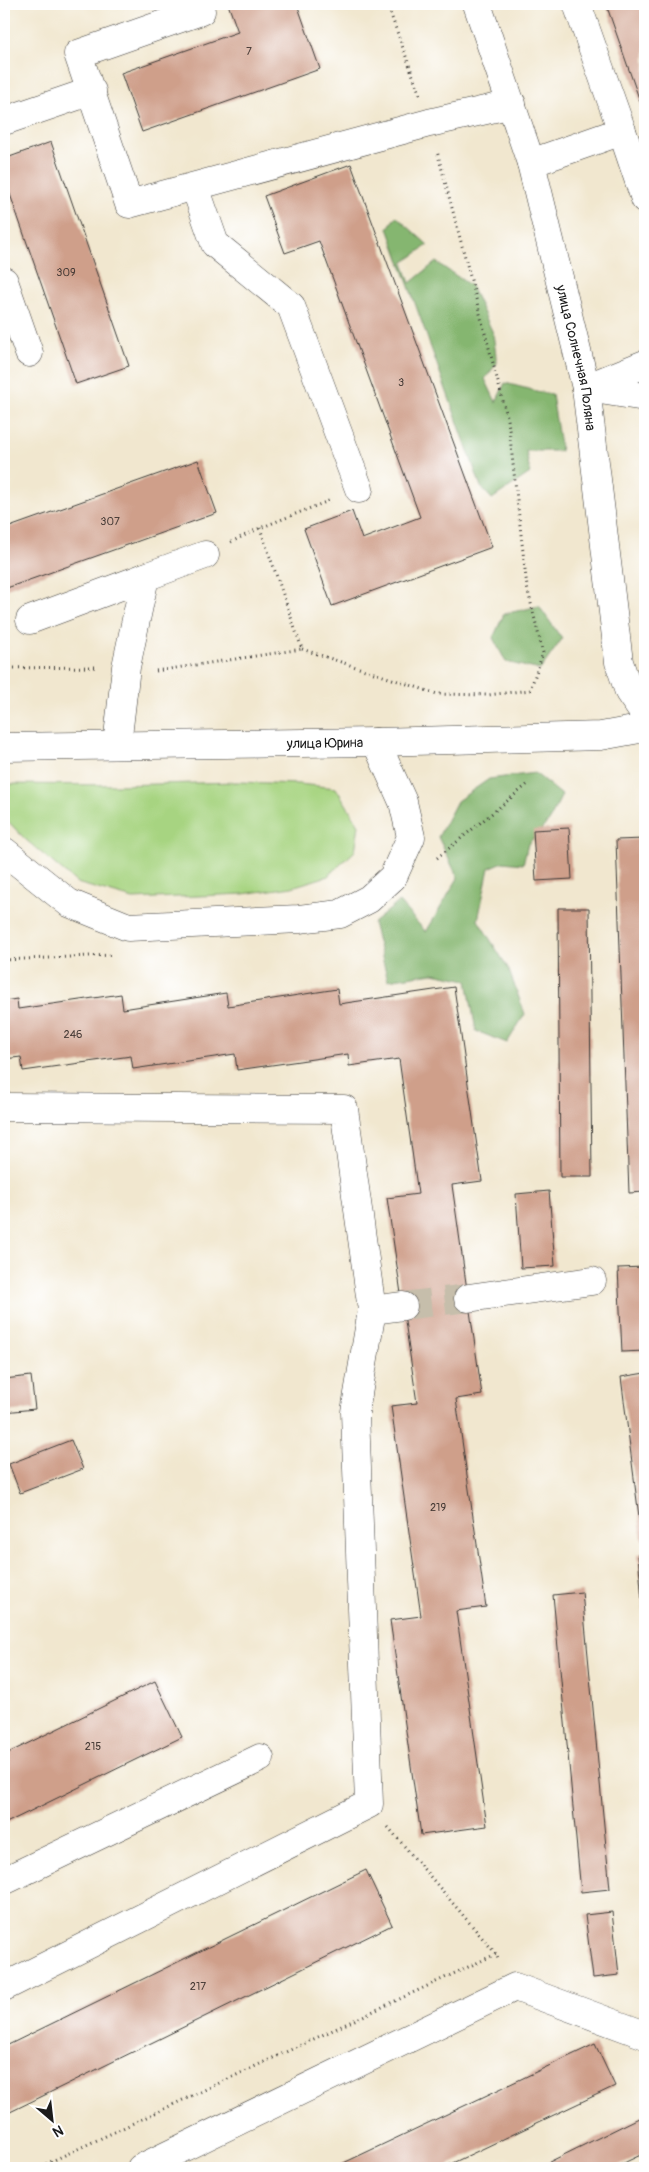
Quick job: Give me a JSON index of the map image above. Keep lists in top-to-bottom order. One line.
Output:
{"streets":{"street":["улица Солнечная Поляна","улица Юрина"]},"house_numbers":["7","309","3","307","246","219","215","217"],"north":"bottom right"}
